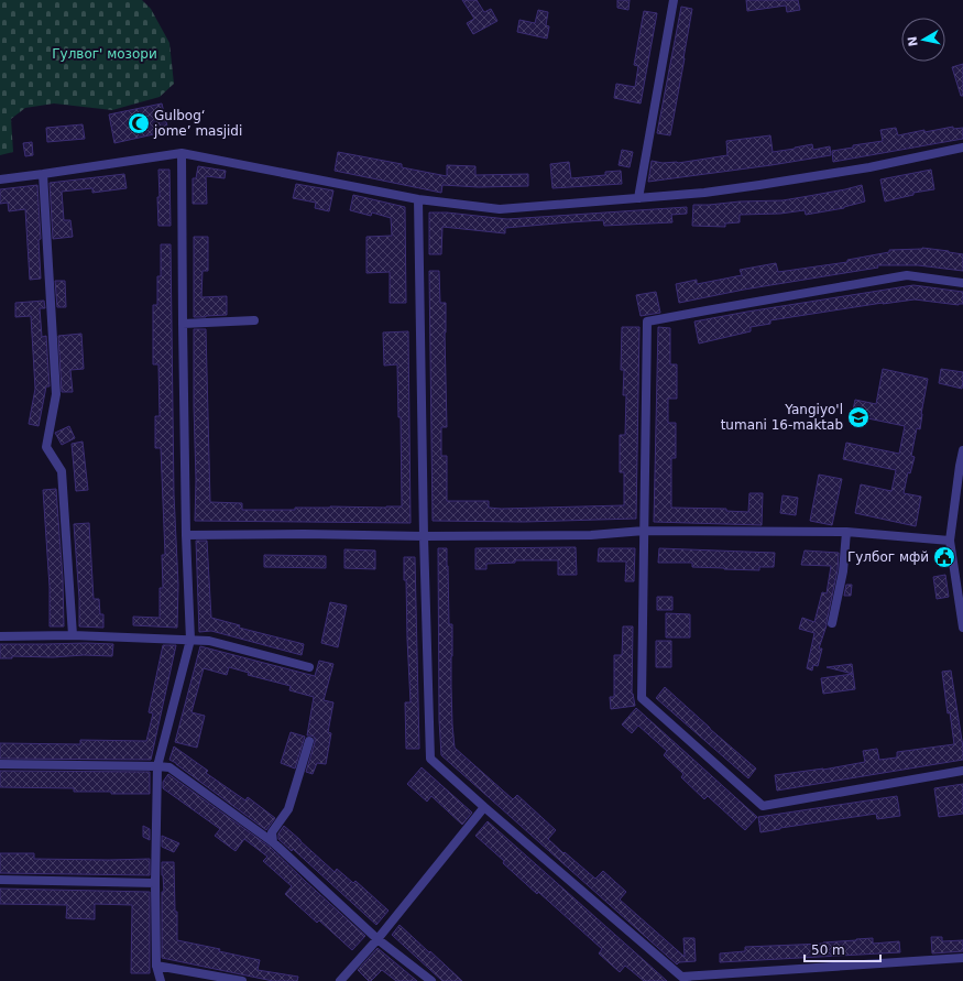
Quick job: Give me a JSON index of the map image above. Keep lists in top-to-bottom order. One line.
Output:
{"parks":["Гулвог' мозори"],"places":{"mosque":["Gulbog‘ jome’ masjidi"],"school or university":["Yangiyo'l tumani 16-maktab"],"public building":["Гулбог мфй"]},"scale_bar":"50 m","north":"left"}
